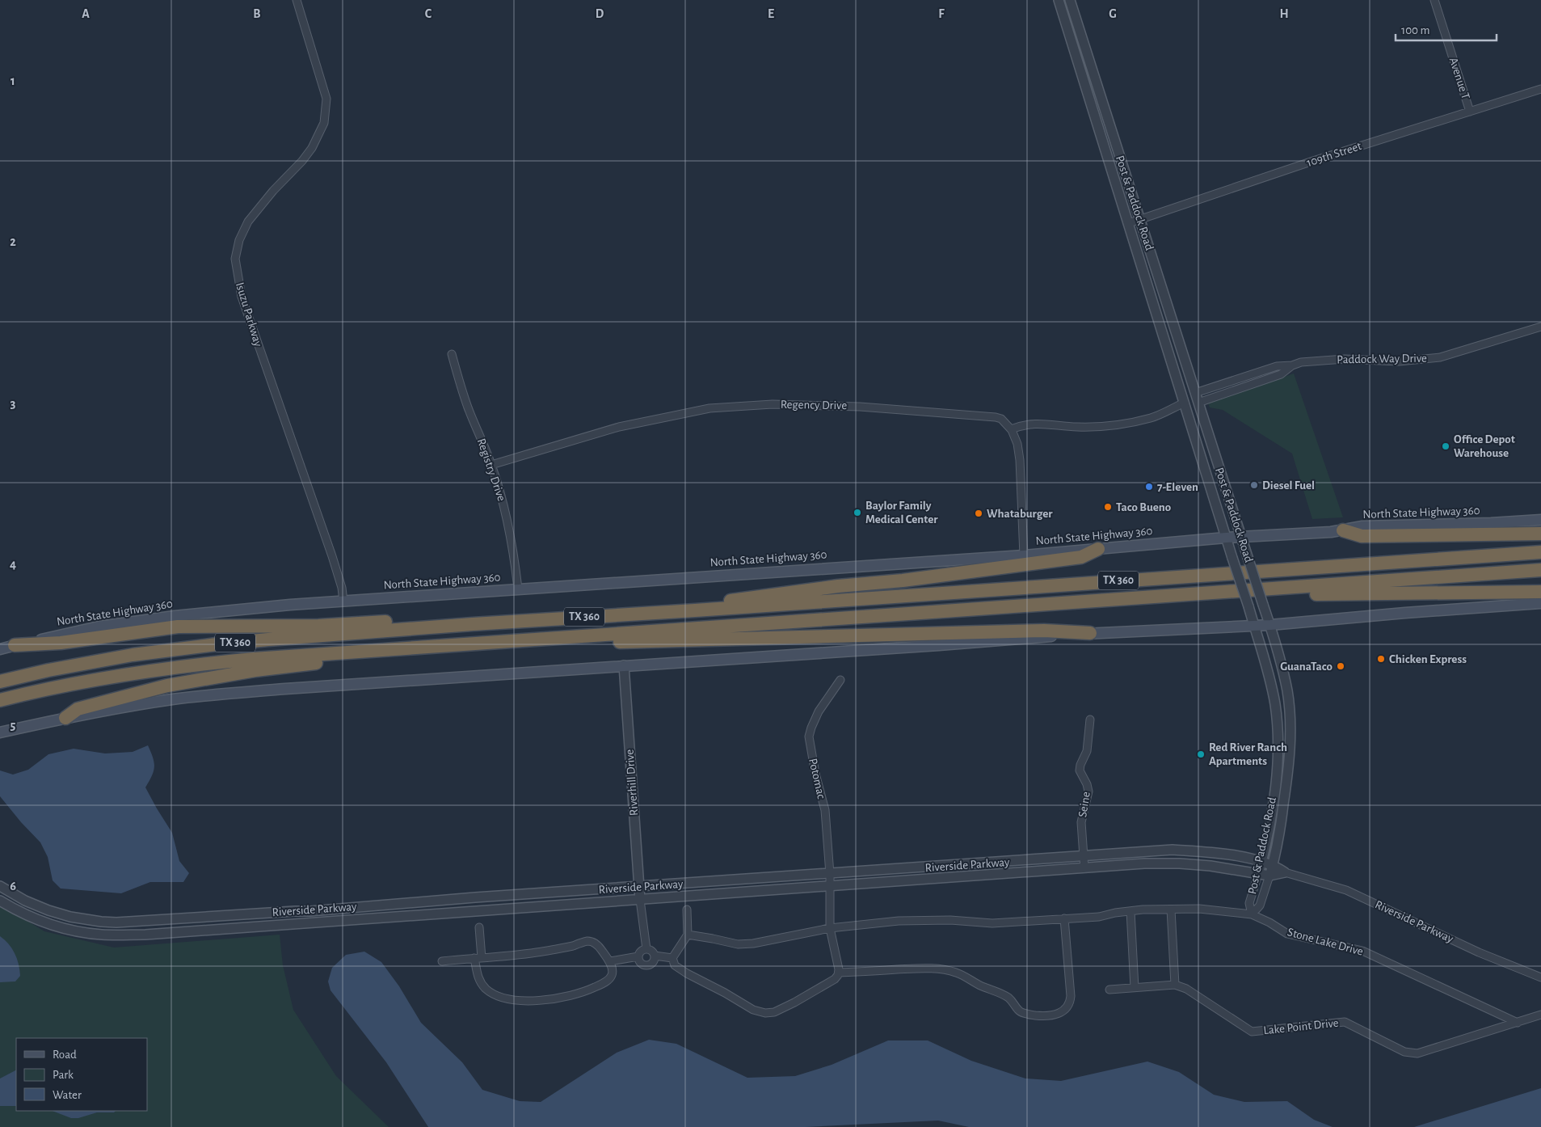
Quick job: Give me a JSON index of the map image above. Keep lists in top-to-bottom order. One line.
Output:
{"streets":{"highway":["TX 360"],"main road":["North State Highway 360"],"street":["Avenue T","109th Street","Post & Paddock Road","Isuzu Parkway","Paddock Way Drive","Regency Drive","Registry Drive","Potomac","Riverhill Drive","Seine","Riverside Parkway","Stone Lake Drive","Lake Point Drive"]},"crossings":[["Avenue T","109th Street"],["109th Street","Post & Paddock Road"],["Post & Paddock Road","Paddock Way Drive"],["Post & Paddock Road","North State Highway 360"],["Post & Paddock Road","Riverside Parkway"],["Post & Paddock Road","Stone Lake Drive"],["Isuzu Parkway","North State Highway 360"],["Paddock Way Drive","Regency Drive"],["Regency Drive","Registry Drive"],["Registry Drive","North State Highway 360"],["Potomac","Riverside Parkway"],["Potomac","Stone Lake Drive"],["Riverhill Drive","Riverside Parkway"],["Seine","Riverside Parkway"],["Stone Lake Drive","Lake Point Drive"]],"places":["Office Depot Warehouse","Diesel Fuel","7-Eleven","Taco Bueno","Baylor Family Medical Center","Whataburger","Chicken Express","GuanaTaco","Red River Ranch Apartments"],"legend":["Road","Park","Water"],"scale_bar":"100 m","grid":{"columns":["A","B","C","D","E","F","G","H"],"rows":["1","2","3","4","5","6"]}}
